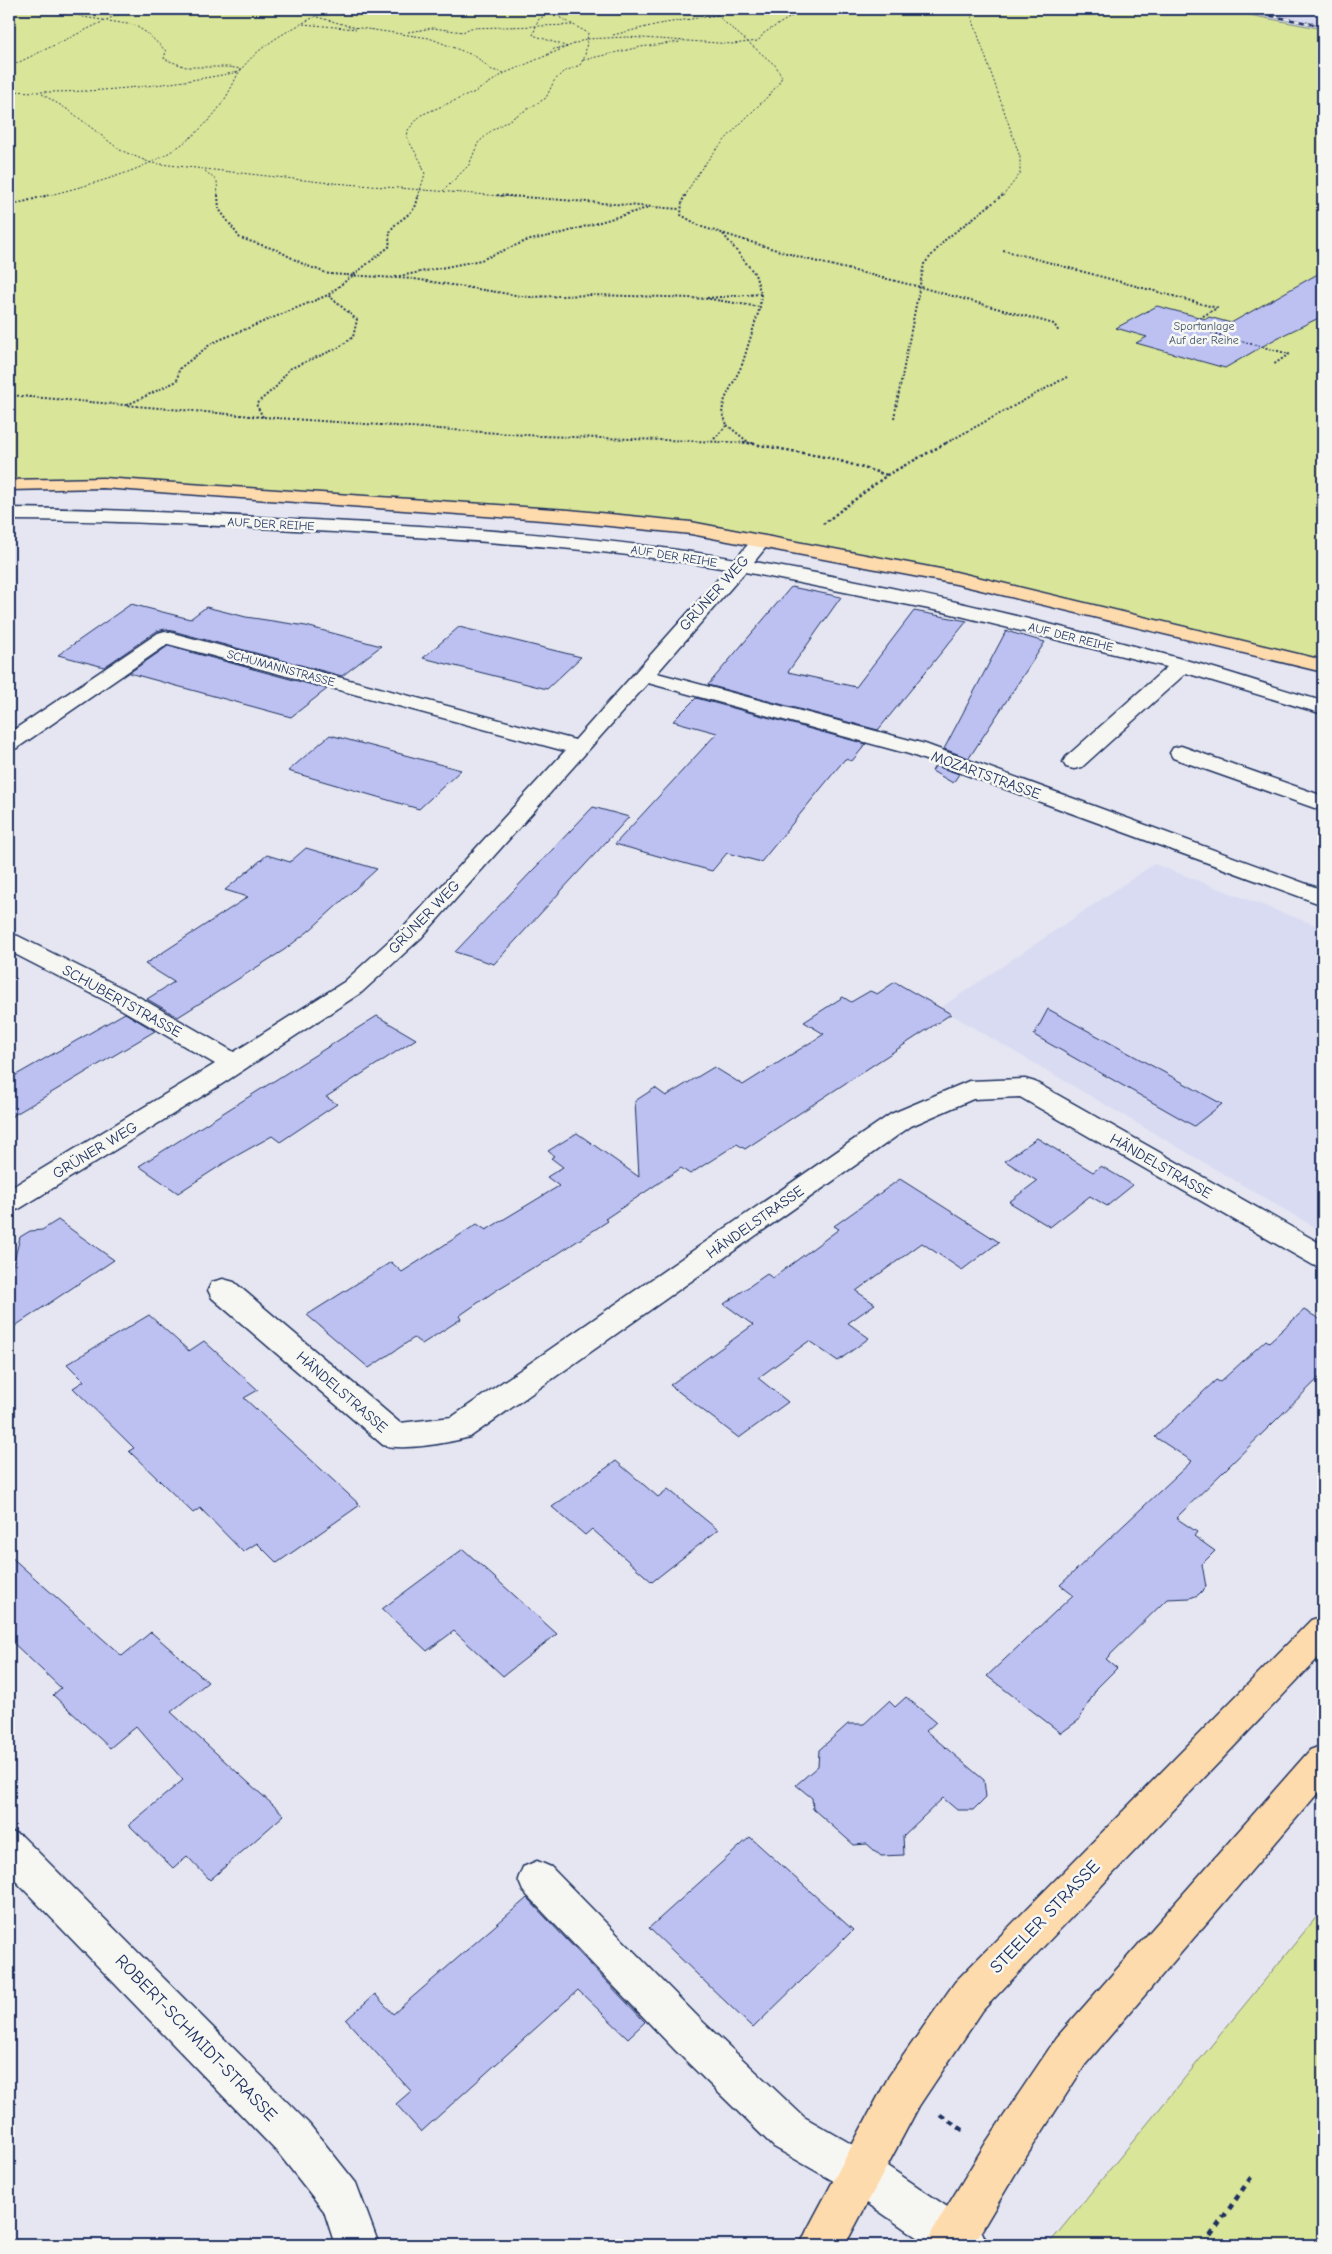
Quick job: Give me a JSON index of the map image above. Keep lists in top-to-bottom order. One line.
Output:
{"streets":{"main road":["AUF DER REIHE","STEELER STRASSE"],"street":["GRÜNER WEG","SCHUMANNSTRASSE","MOZARTSTRASSE","SCHUBERTSTRASSE","HÄNDELSTRASSE","ROBERT-SCHMIDT-STRASSE"]},"crossings":[["AUF DER REIHE","GRÜNER WEG"],["GRÜNER WEG","SCHUMANNSTRASSE"],["GRÜNER WEG","MOZARTSTRASSE"],["GRÜNER WEG","SCHUBERTSTRASSE"]],"parks":["Sportanlage Auf der Reihe"]}
